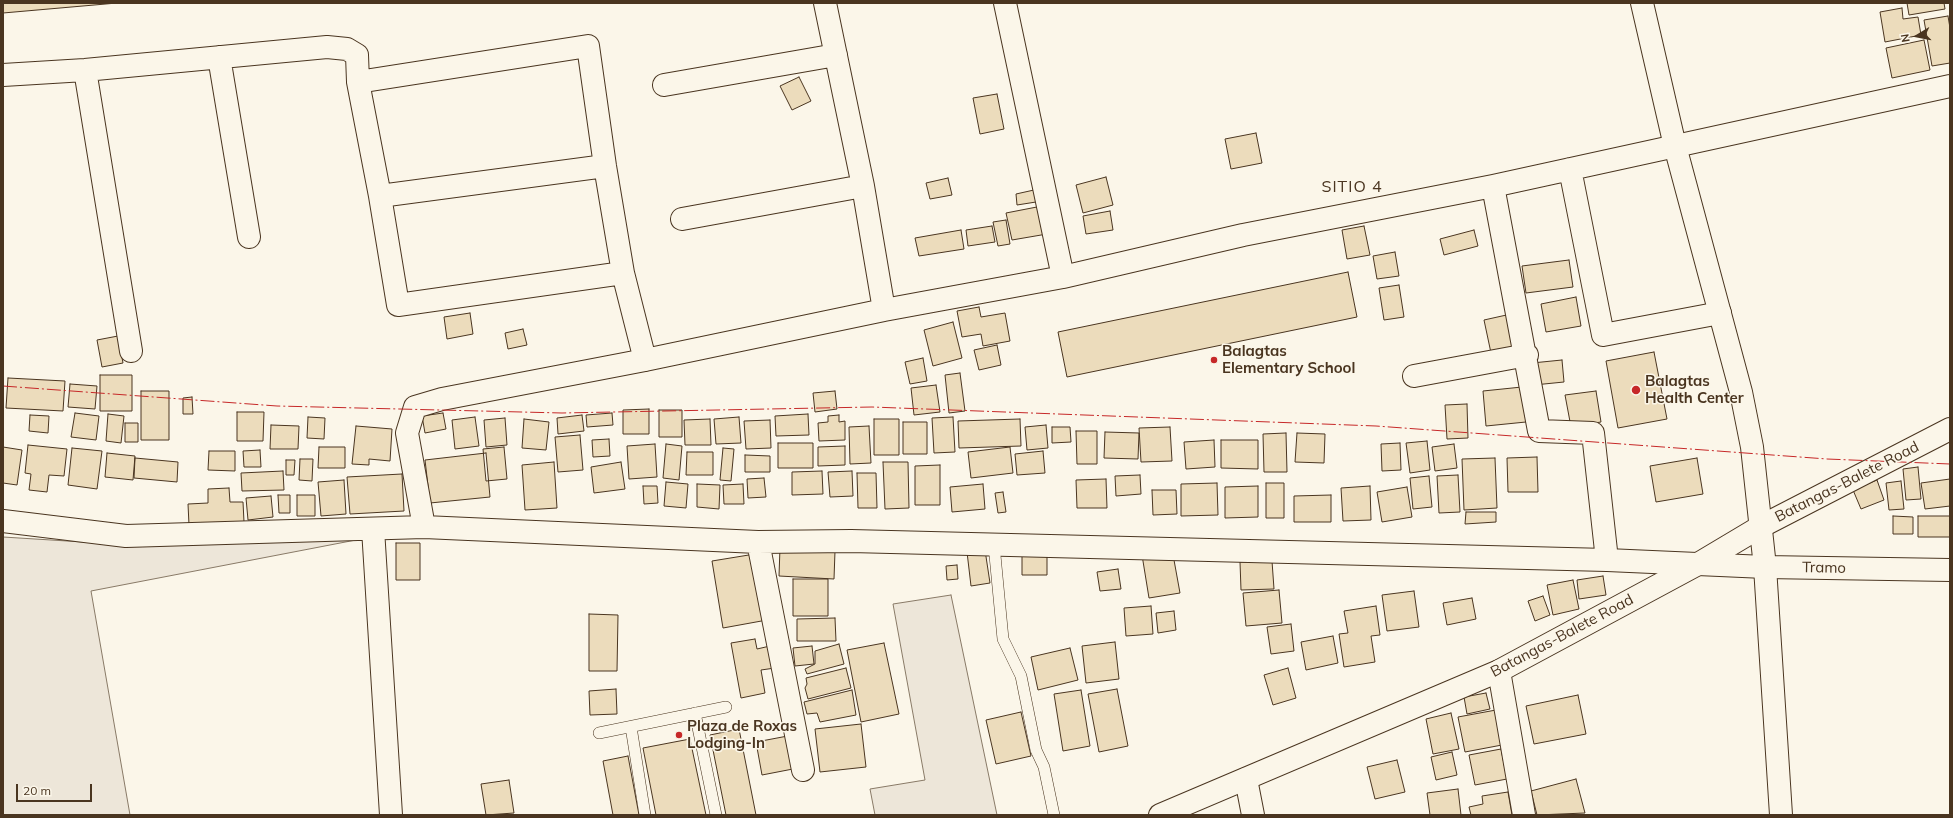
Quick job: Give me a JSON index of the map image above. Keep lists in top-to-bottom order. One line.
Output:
{"streets":{"street":["Batangas-Balete Road","Tramo"]},"crossings":[["Batangas-Balete Road","Tramo"]],"districts":["SITIO 4"],"places":["Balagtas Elementary School","Balagtas Health Center","Plaza de Roxas Lodging-In"],"scale_bar":"20 m","north":"left"}
